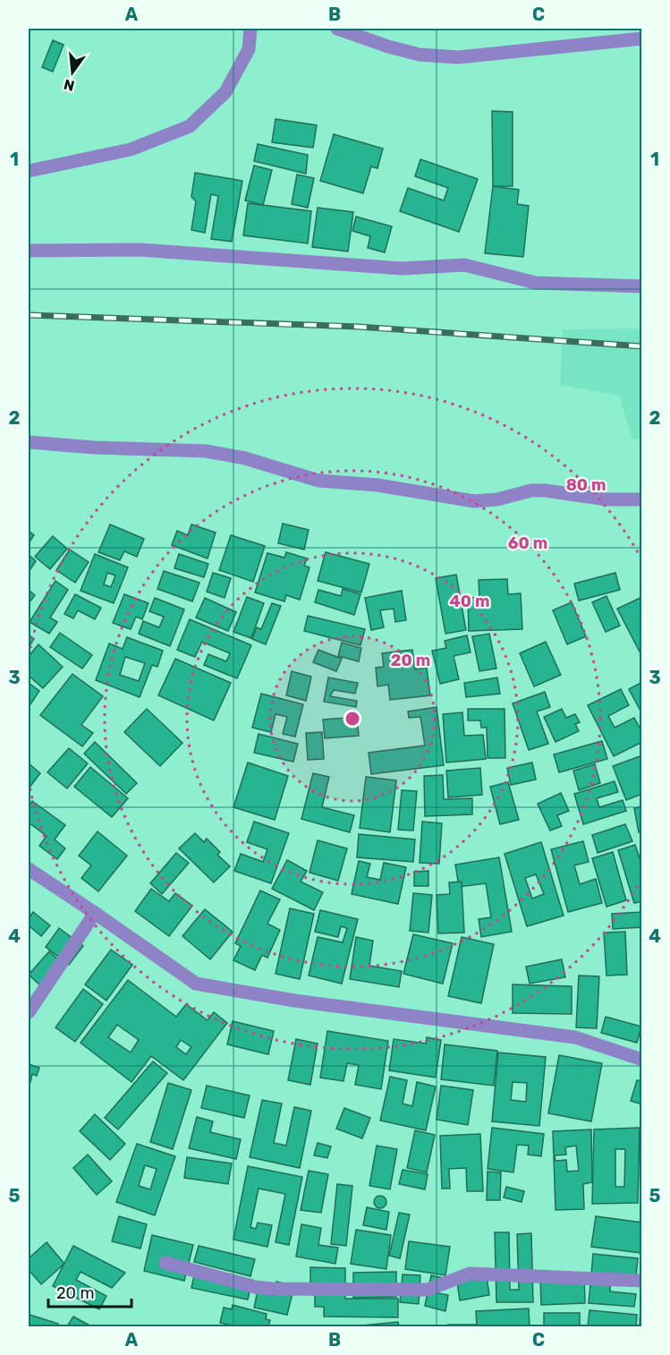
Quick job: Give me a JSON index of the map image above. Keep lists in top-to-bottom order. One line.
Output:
{"scale_bar":"20 m","north":"bottom","grid":{"columns":["A","B","C"],"rows":["1","2","3","4","5"]},"rings":["80 m","60 m","40 m","20 m"]}
